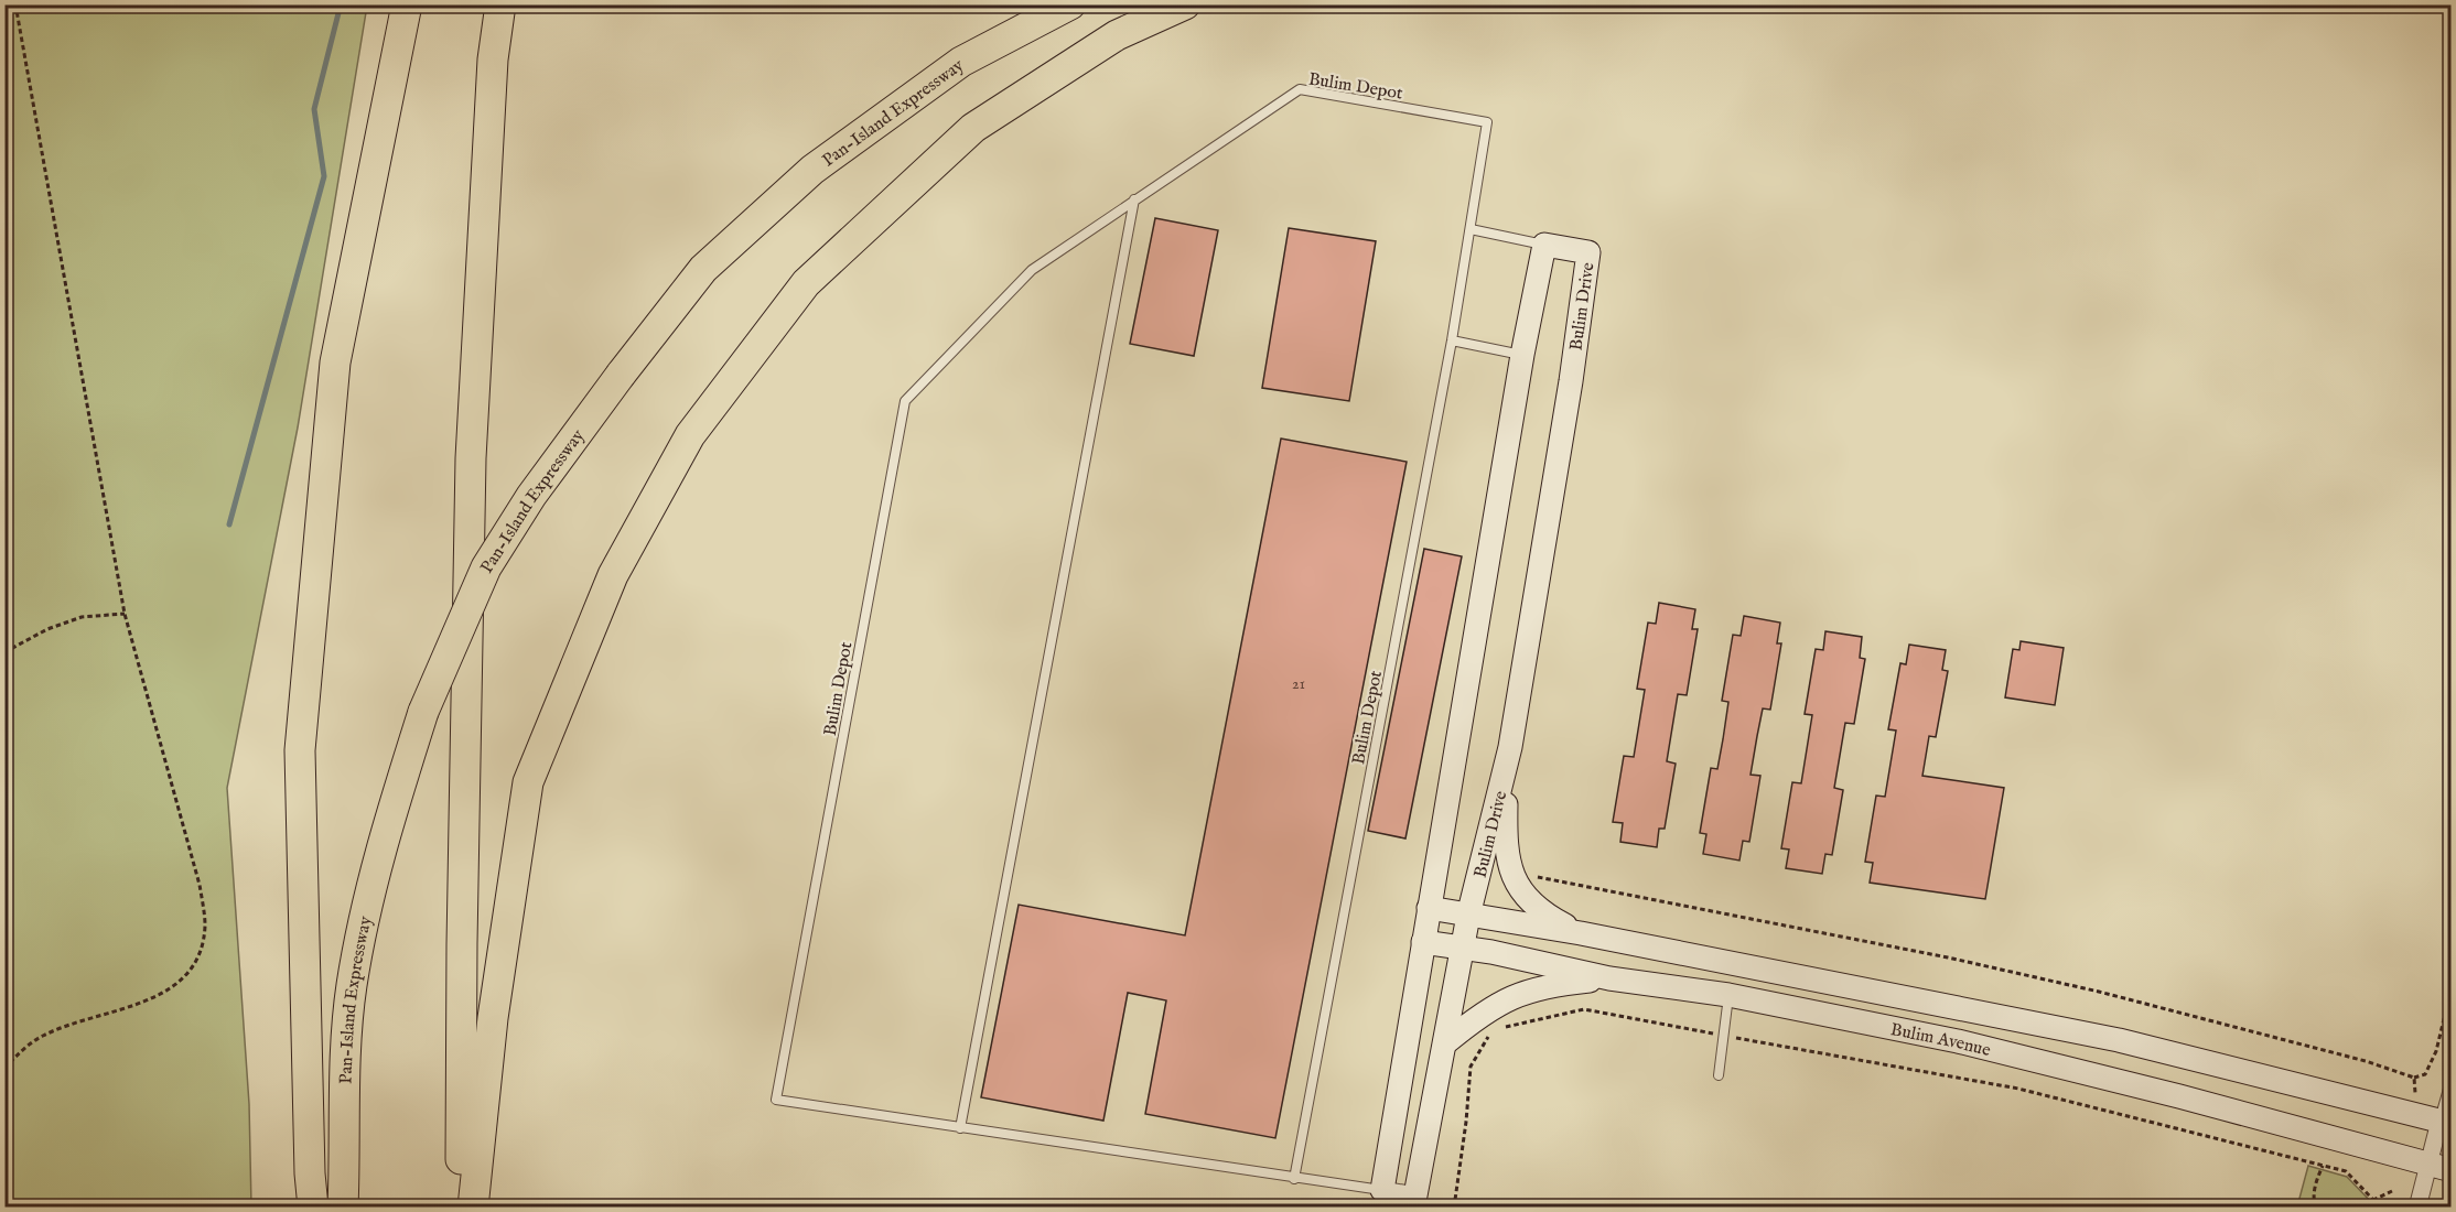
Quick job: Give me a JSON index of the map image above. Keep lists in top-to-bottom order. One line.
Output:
{"streets":{"highway":["Pan-Island Expressway"],"street":["Bulim Drive","Bulim Avenue"],"lane":["Bulim Depot"]},"crossings":[["Bulim Depot","Bulim Drive"],["Bulim Drive","Bulim Avenue"]],"house_numbers":["21"]}
